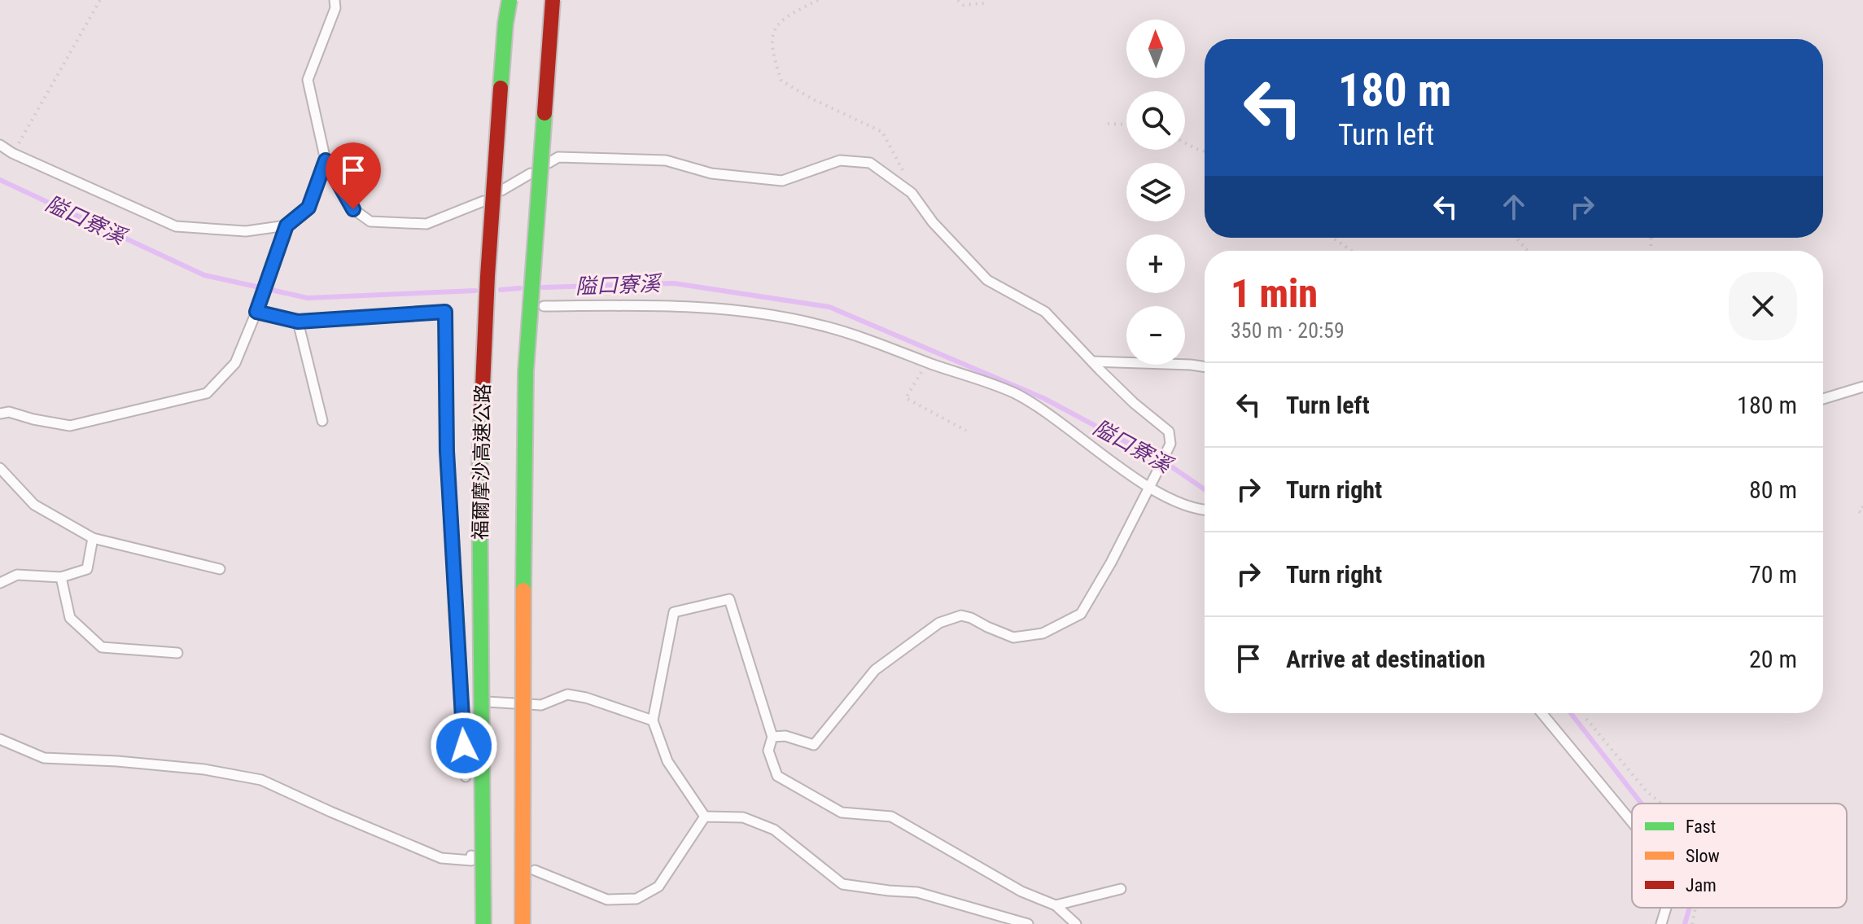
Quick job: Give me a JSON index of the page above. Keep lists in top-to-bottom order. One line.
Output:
{"streets":{"highway":["福爾摩沙高速公路"]},"water":["隘口寮溪"],"legend":["Fast","Slow","Jam"],"north":"top","page":{"map_buttons":["+","−"],"turn":["180 m","Turn left"],"heading":["1 min","350 m · 20:59"],"list":[{"name":"Turn left","value":"180 m"},{"name":"Turn right","value":"80 m"},{"name":"Turn right","value":"70 m"},{"name":"Arrive at destination","value":"20 m"}]}}
